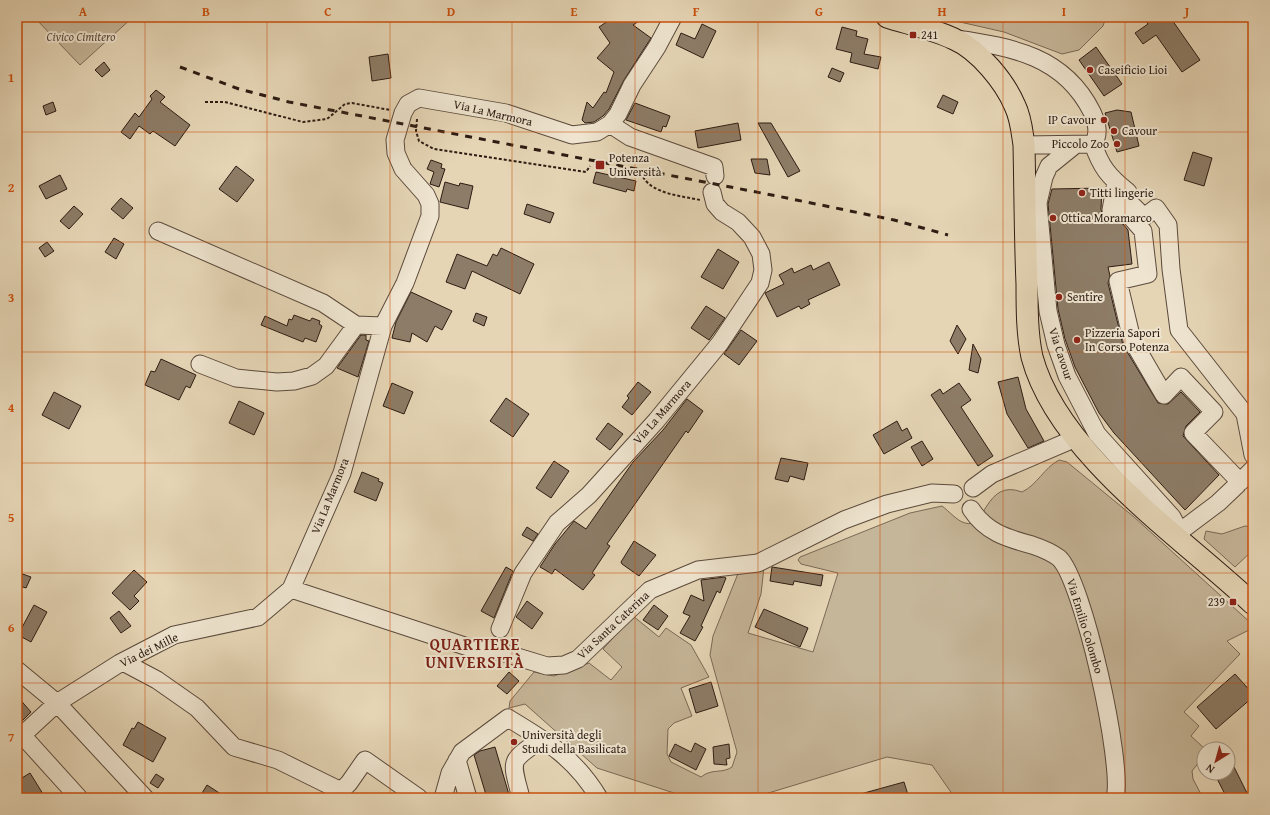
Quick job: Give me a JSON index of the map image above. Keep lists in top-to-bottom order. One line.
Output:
{"streets":{"main road":["Via Cavour"],"street":["Via La Marmora","Via Santa Caterina","Via Emilio Colombo","Via dei Mille"]},"crossings":[["Via La Marmora","Via Santa Caterina"],["Via La Marmora","Via dei Mille"],["Via Cavour","Via Santa Caterina"],["Via Santa Caterina","Via Emilio Colombo"],["Via Santa Caterina","Via dei Mille"]],"districts":["QUARTIERE UNIVERSITÀ"],"parks":["Civico Cimitero"],"places":{"transit":["241","Potenza Università","239"],"other":["Caseificio Lioi","IP Cavour","Cavour","Piccolo Zoo","Titti lingerie","Ottica Moramarco","Sentire","Pizzeria Sapori In Corso Potenza","Università degli Studi della Basilicata"]},"north":"bottom left","grid":{"columns":["A","B","C","D","E","F","G","H","I","J"],"rows":["1","2","3","4","5","6","7"]}}
